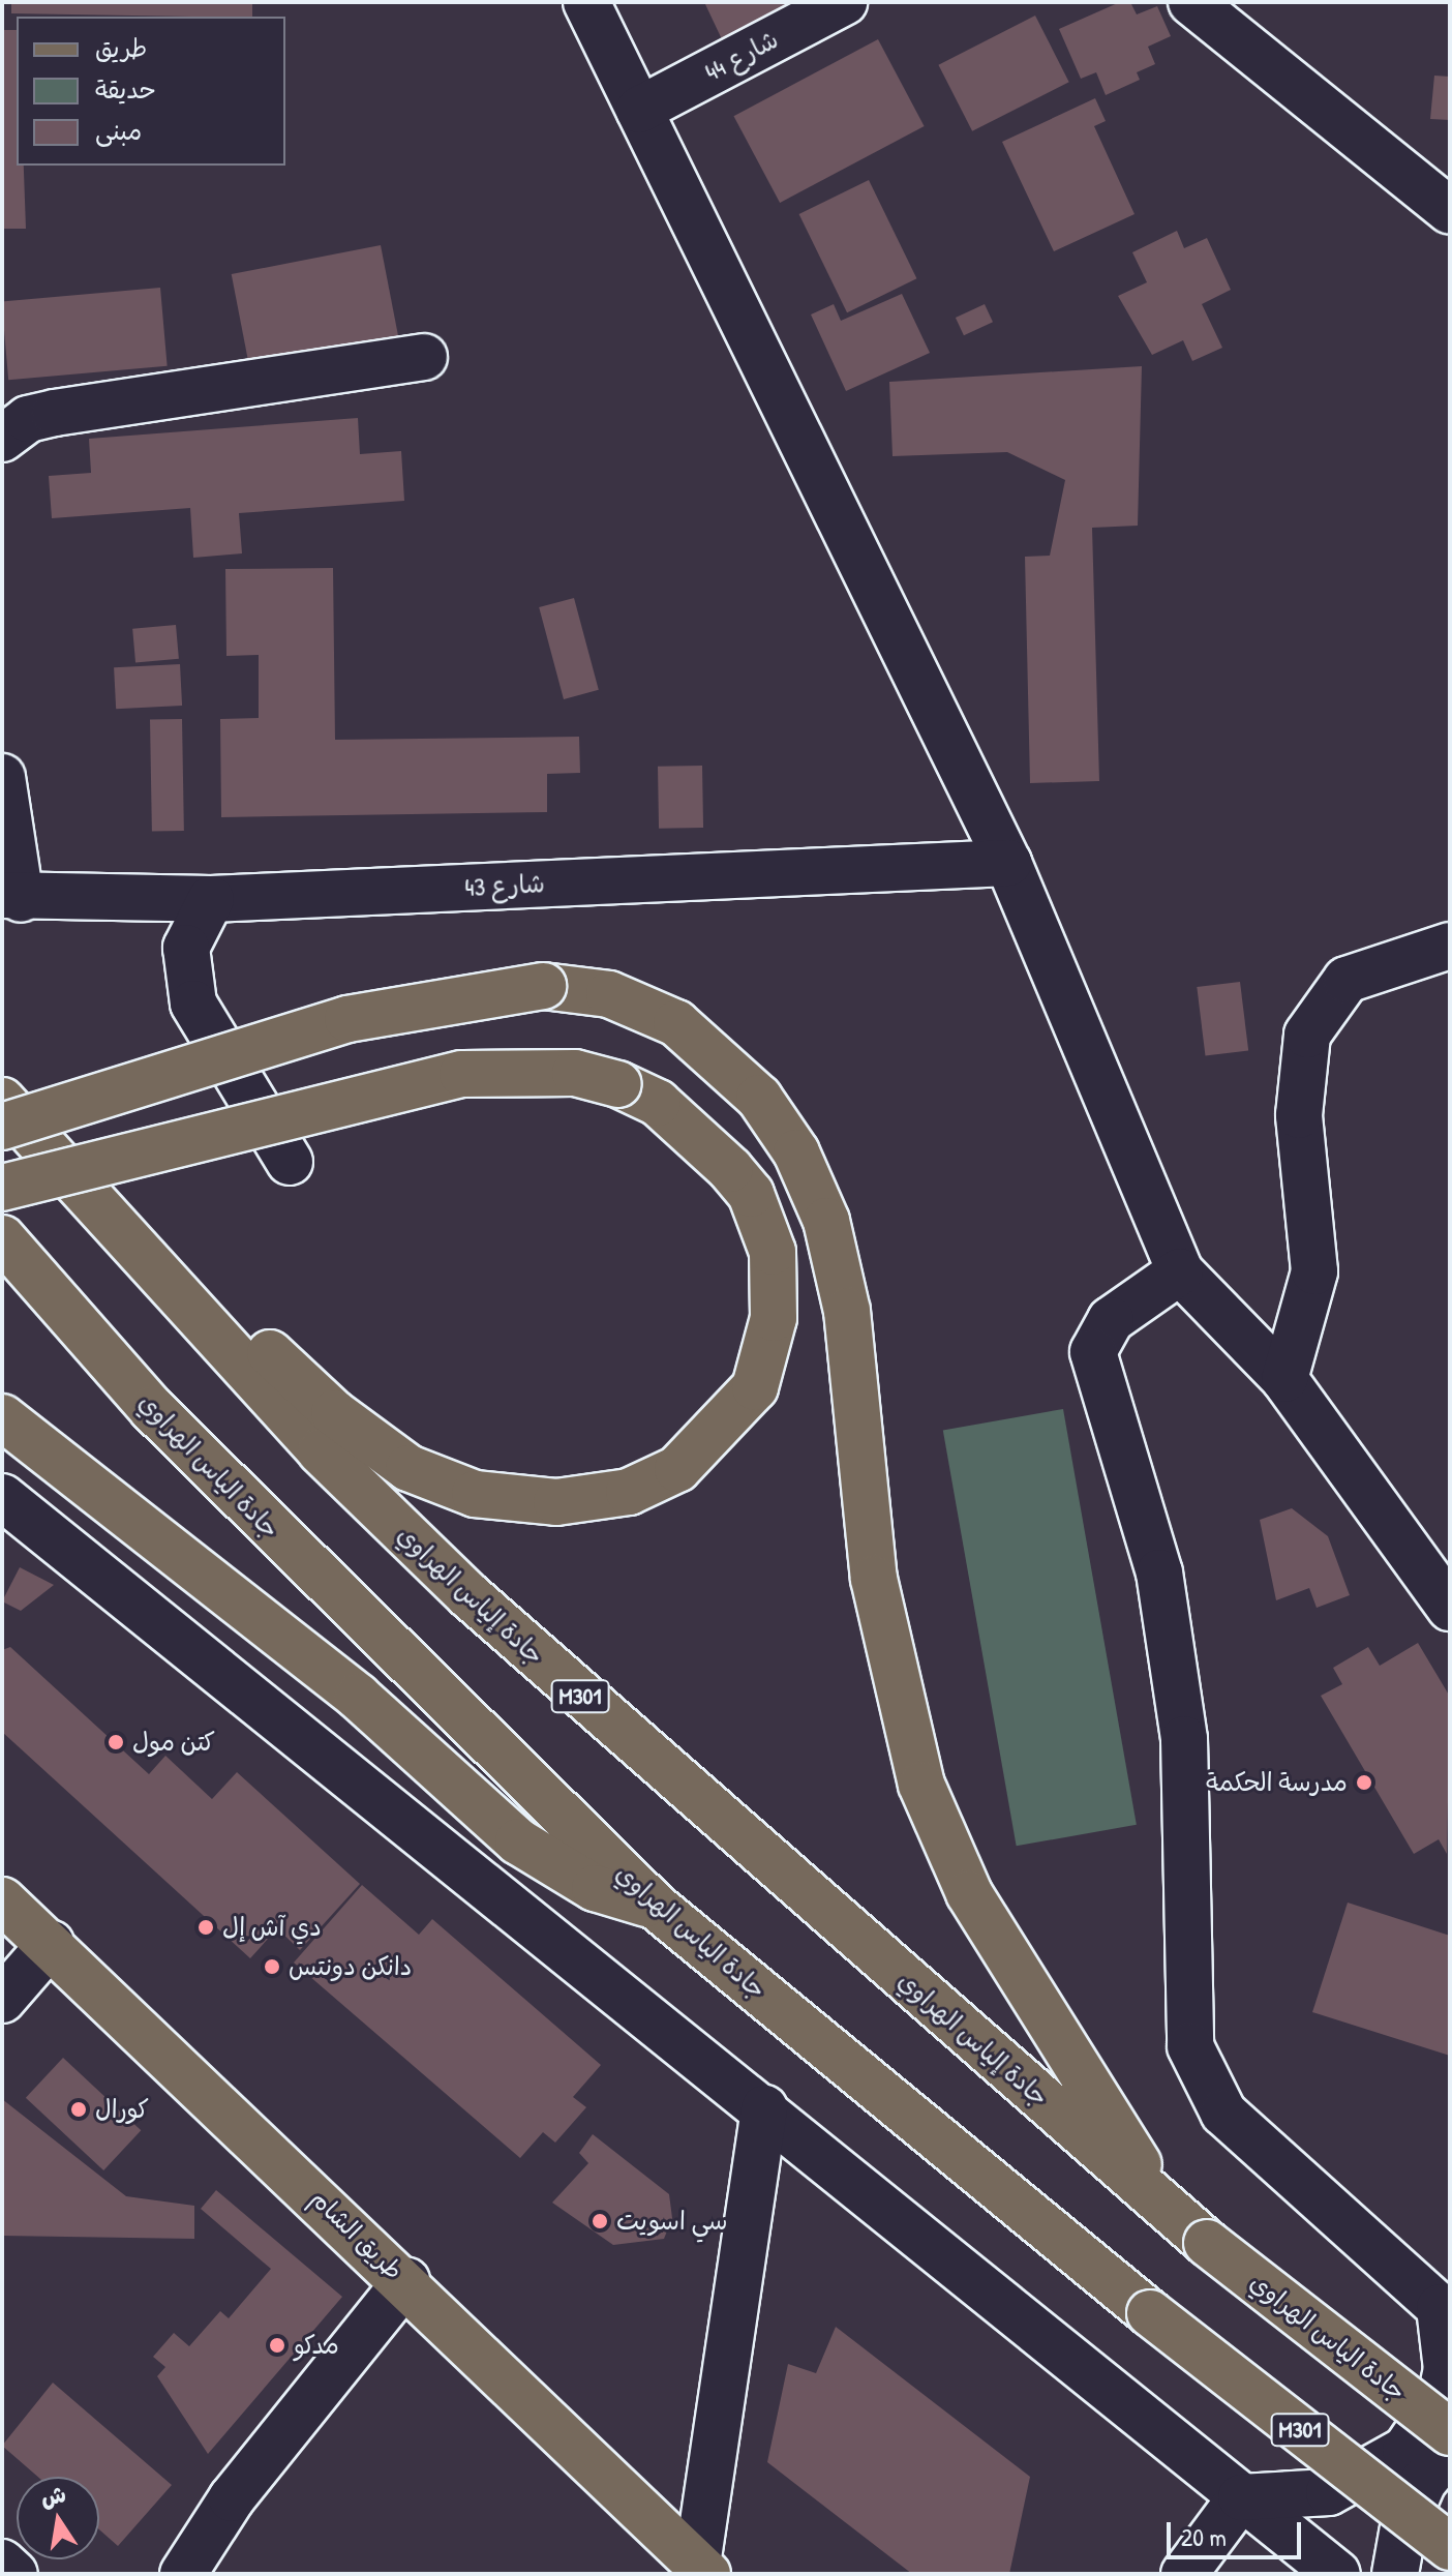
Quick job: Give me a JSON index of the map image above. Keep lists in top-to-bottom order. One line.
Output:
{"streets":{"main road":["جادة الياس الهراوي","جادة إلياس الهراوي","M301","طريق الشام"],"street":["شارع 44","شارع 43"]},"crossings":[["جادة الياس الهراوي","جادة إلياس الهراوي"]],"places":["كتن مول","مدرسة الحكمة","دي آش إل","دانكن دونتس","كورال","سي اسويت","مدكو"],"legend":["طريق","حديقة","مبنى"],"scale_bar":"20 m","north":"top"}
